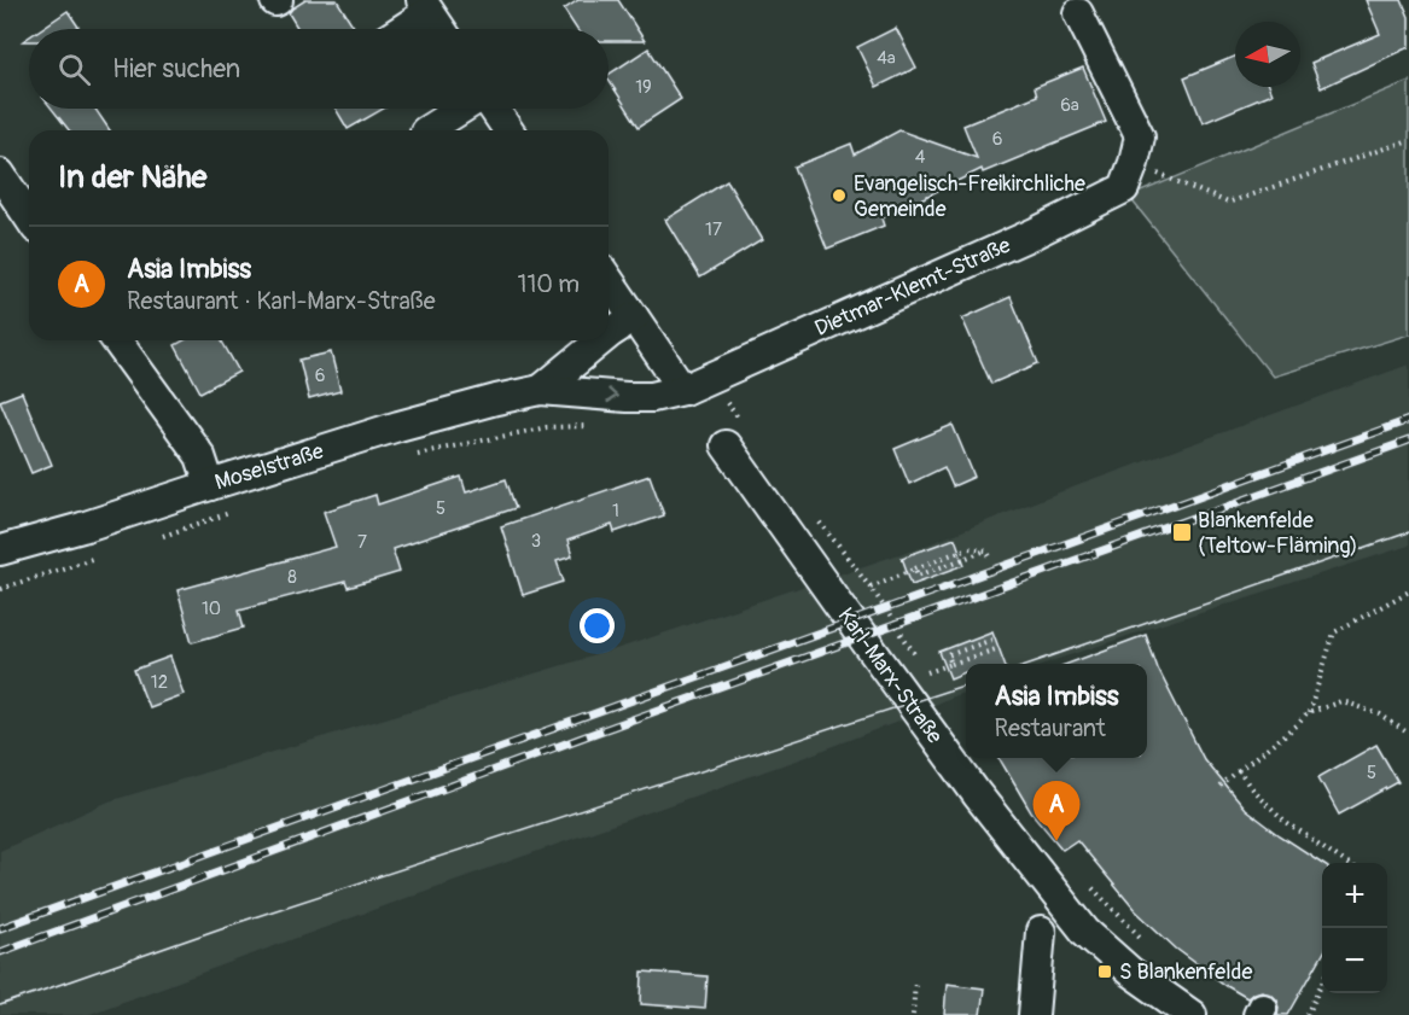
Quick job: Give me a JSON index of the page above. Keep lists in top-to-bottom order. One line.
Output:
{"streets":{"street":["Dietmar-Klemt-Straße","Moselstraße","Karl-Marx-Straße"]},"crossings":[["Dietmar-Klemt-Straße","Moselstraße"]],"places":{"other":["Evangelisch-Freikirchliche Gemeinde"],"transit":["Blankenfelde (Teltow-Fläming)","S Blankenfelde"]},"house_numbers":["4a","19","6a","6","4","17","6","5","1","3","7","8","10","12","5"],"north":"left","page":{"search":"Hier suchen","heading":"In der Nähe","list":[{"mark":"A","name":"Asia Imbiss","note":"Restaurant · Karl-Marx-Straße","value":"110 m"}],"popup":["Asia Imbiss","Restaurant"],"pins":"A","map_buttons":["+","−"]}}
